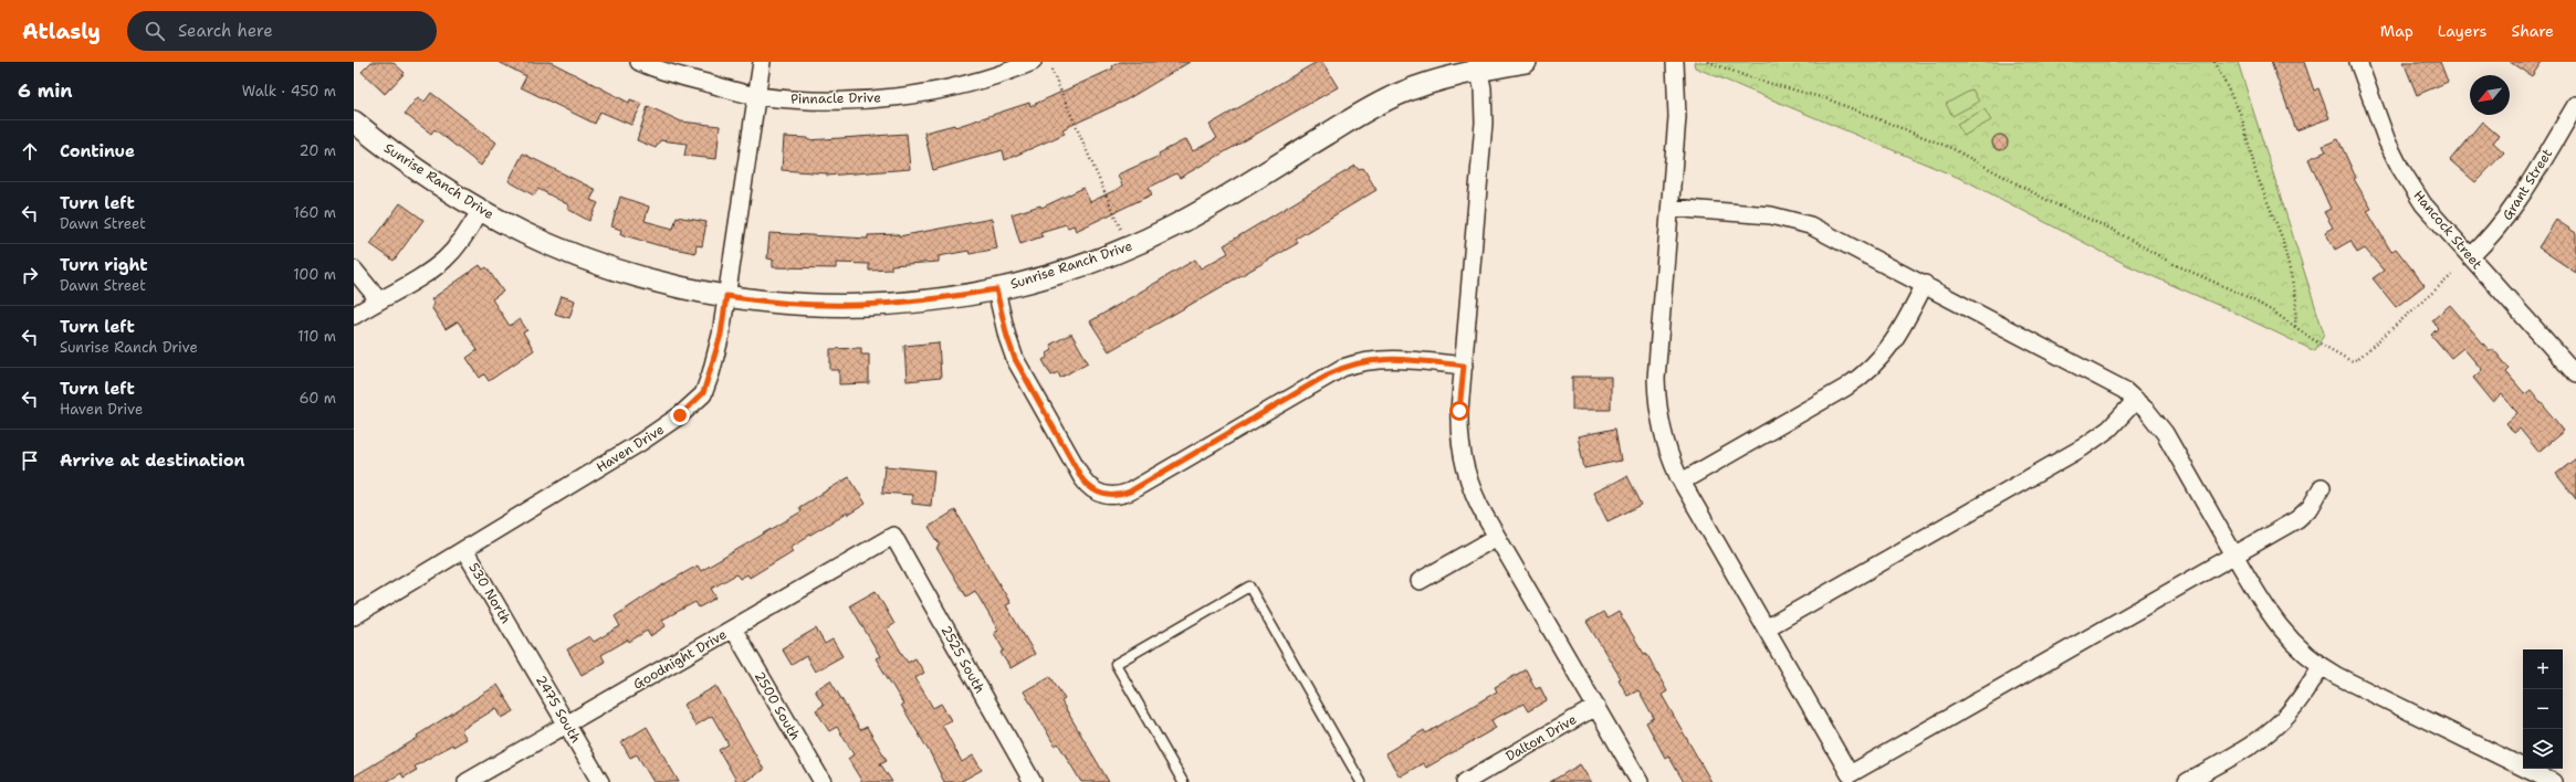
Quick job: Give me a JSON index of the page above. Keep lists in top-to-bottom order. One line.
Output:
{"streets":{"street":["Pinnacle Drive","Sunrise Ranch Drive","Grant Street","Hancock Street","Haven Drive","530 North","Goodnight Drive","2525 South","2500 South","2475 South","Dalton Drive"]},"crossings":[["Pinnacle Drive","Haven Drive"],["Sunrise Ranch Drive","Haven Drive"],["Grant Street","Hancock Street"],["Haven Drive","530 North"],["530 North","2475 South"],["Goodnight Drive","2525 South"],["Goodnight Drive","2500 South"],["Goodnight Drive","2475 South"]],"north":"bottom left","page":{"header":"Atlasly","search":"Search here","nav":["Map","Layers","Share"],"heading":["6 min","Walk · 450 m"],"list":[["Continue","20 m"],["Turn left","Dawn Street","160 m"],["Turn right","Dawn Street","100 m"],["Turn left","Sunrise Ranch Drive","110 m"],["Turn left","Haven Drive","60 m"],"Arrive at destination"],"map_buttons":["+","−"]}}
